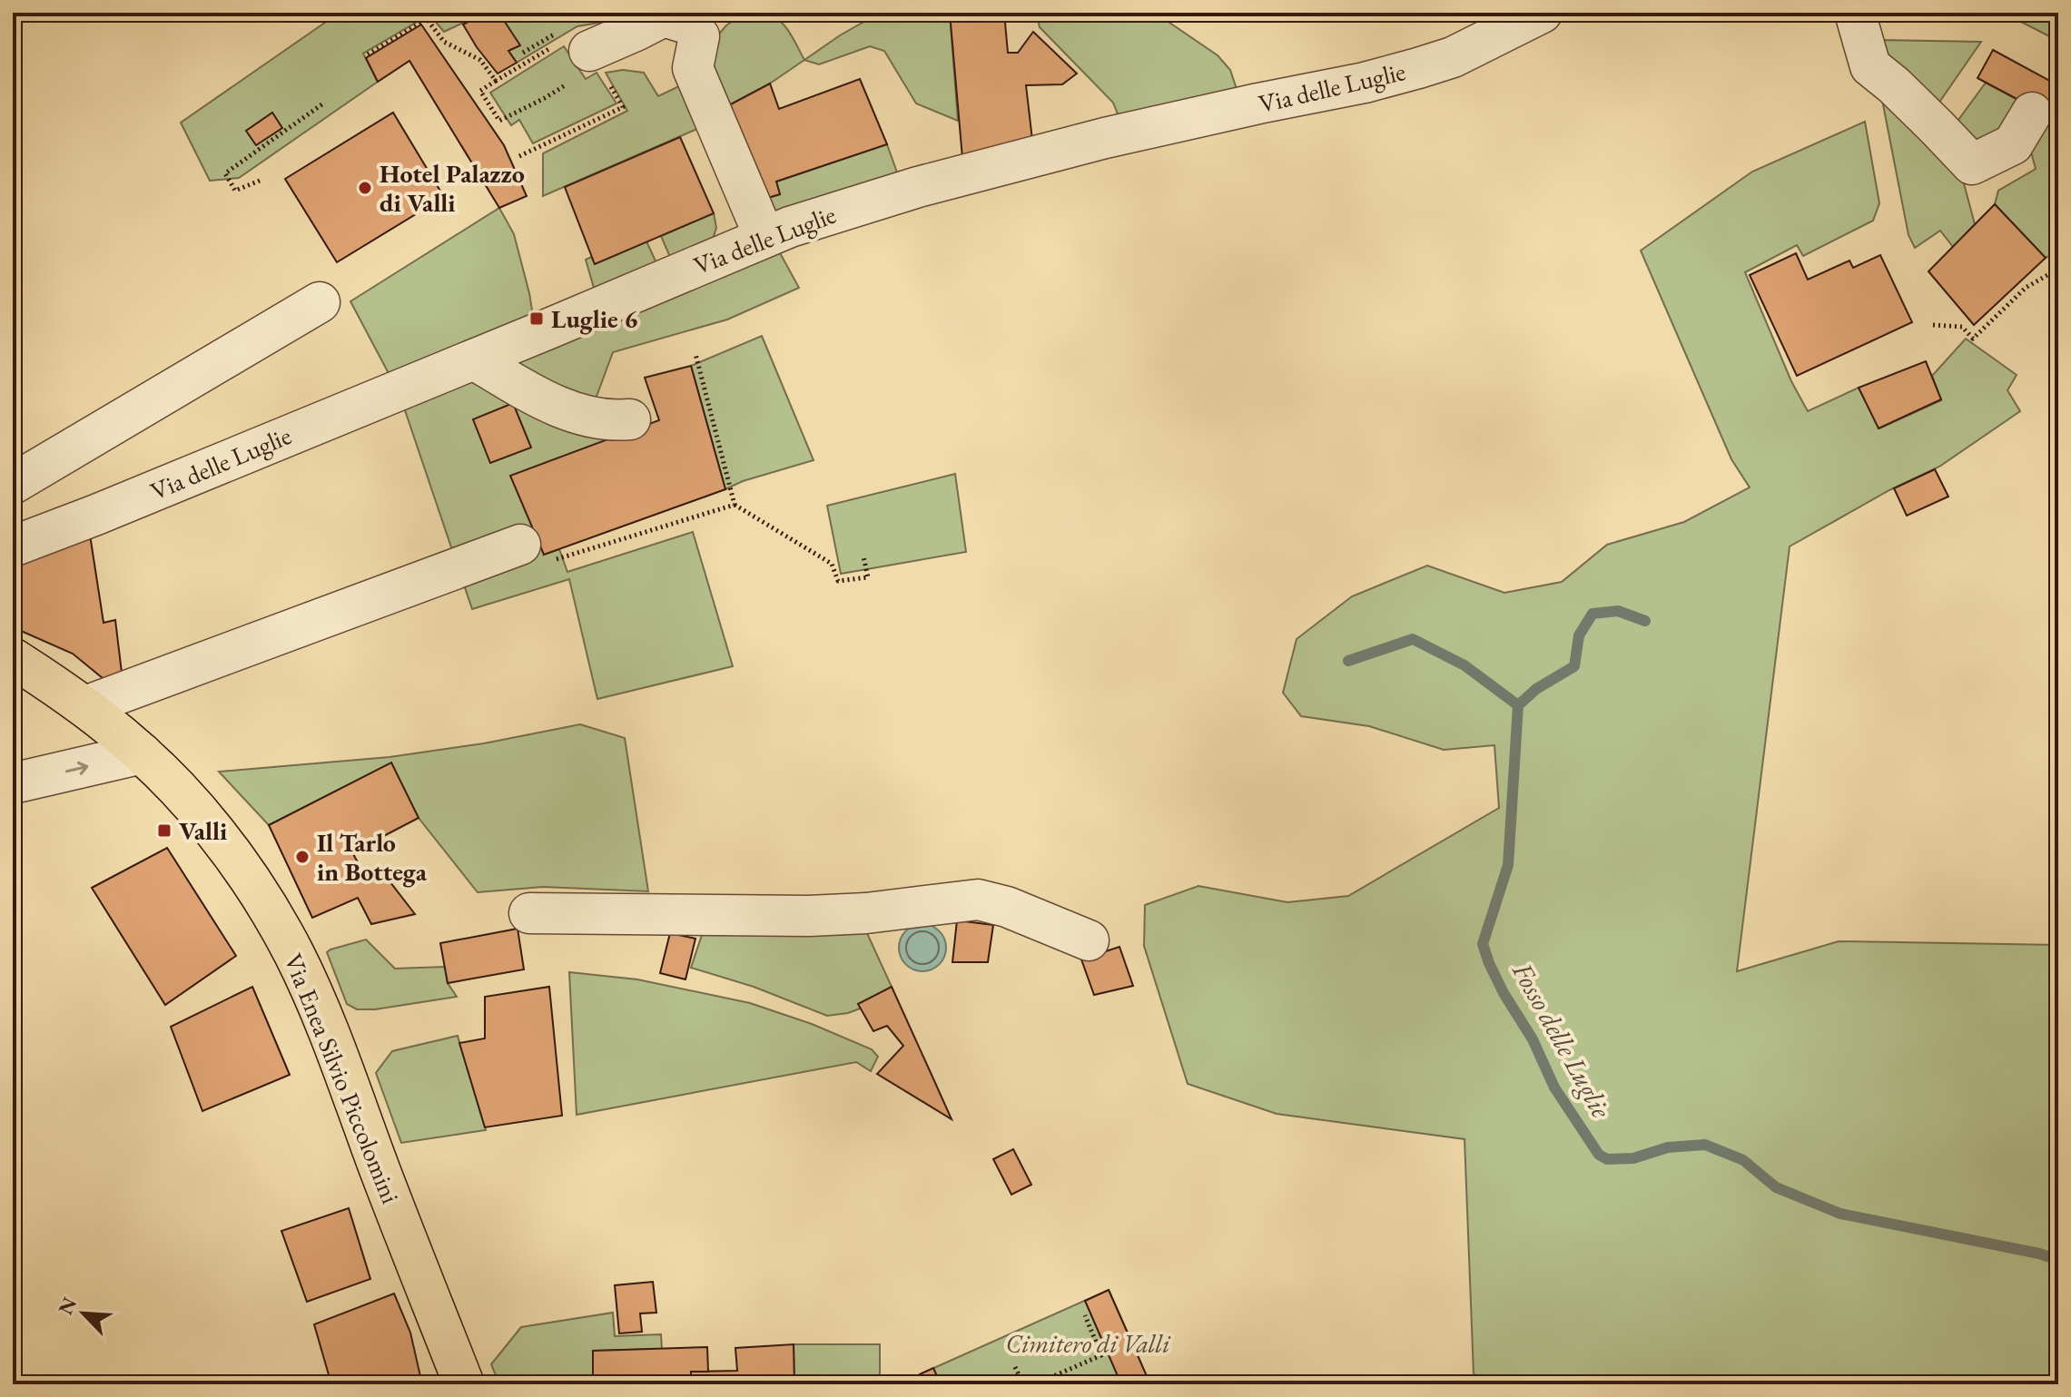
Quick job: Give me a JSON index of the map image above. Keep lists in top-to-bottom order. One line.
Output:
{"streets":{"main road":["Via Enea Silvio Piccolomini"],"street":["Via delle Luglie"]},"water":["Fosso delle Luglie"],"parks":["Cimitero di Valli"],"places":{"other":["Hotel Palazzo di Valli","Il Tarlo in Bottega"],"transit":["Luglie 6","Valli"]},"north":"top left"}
